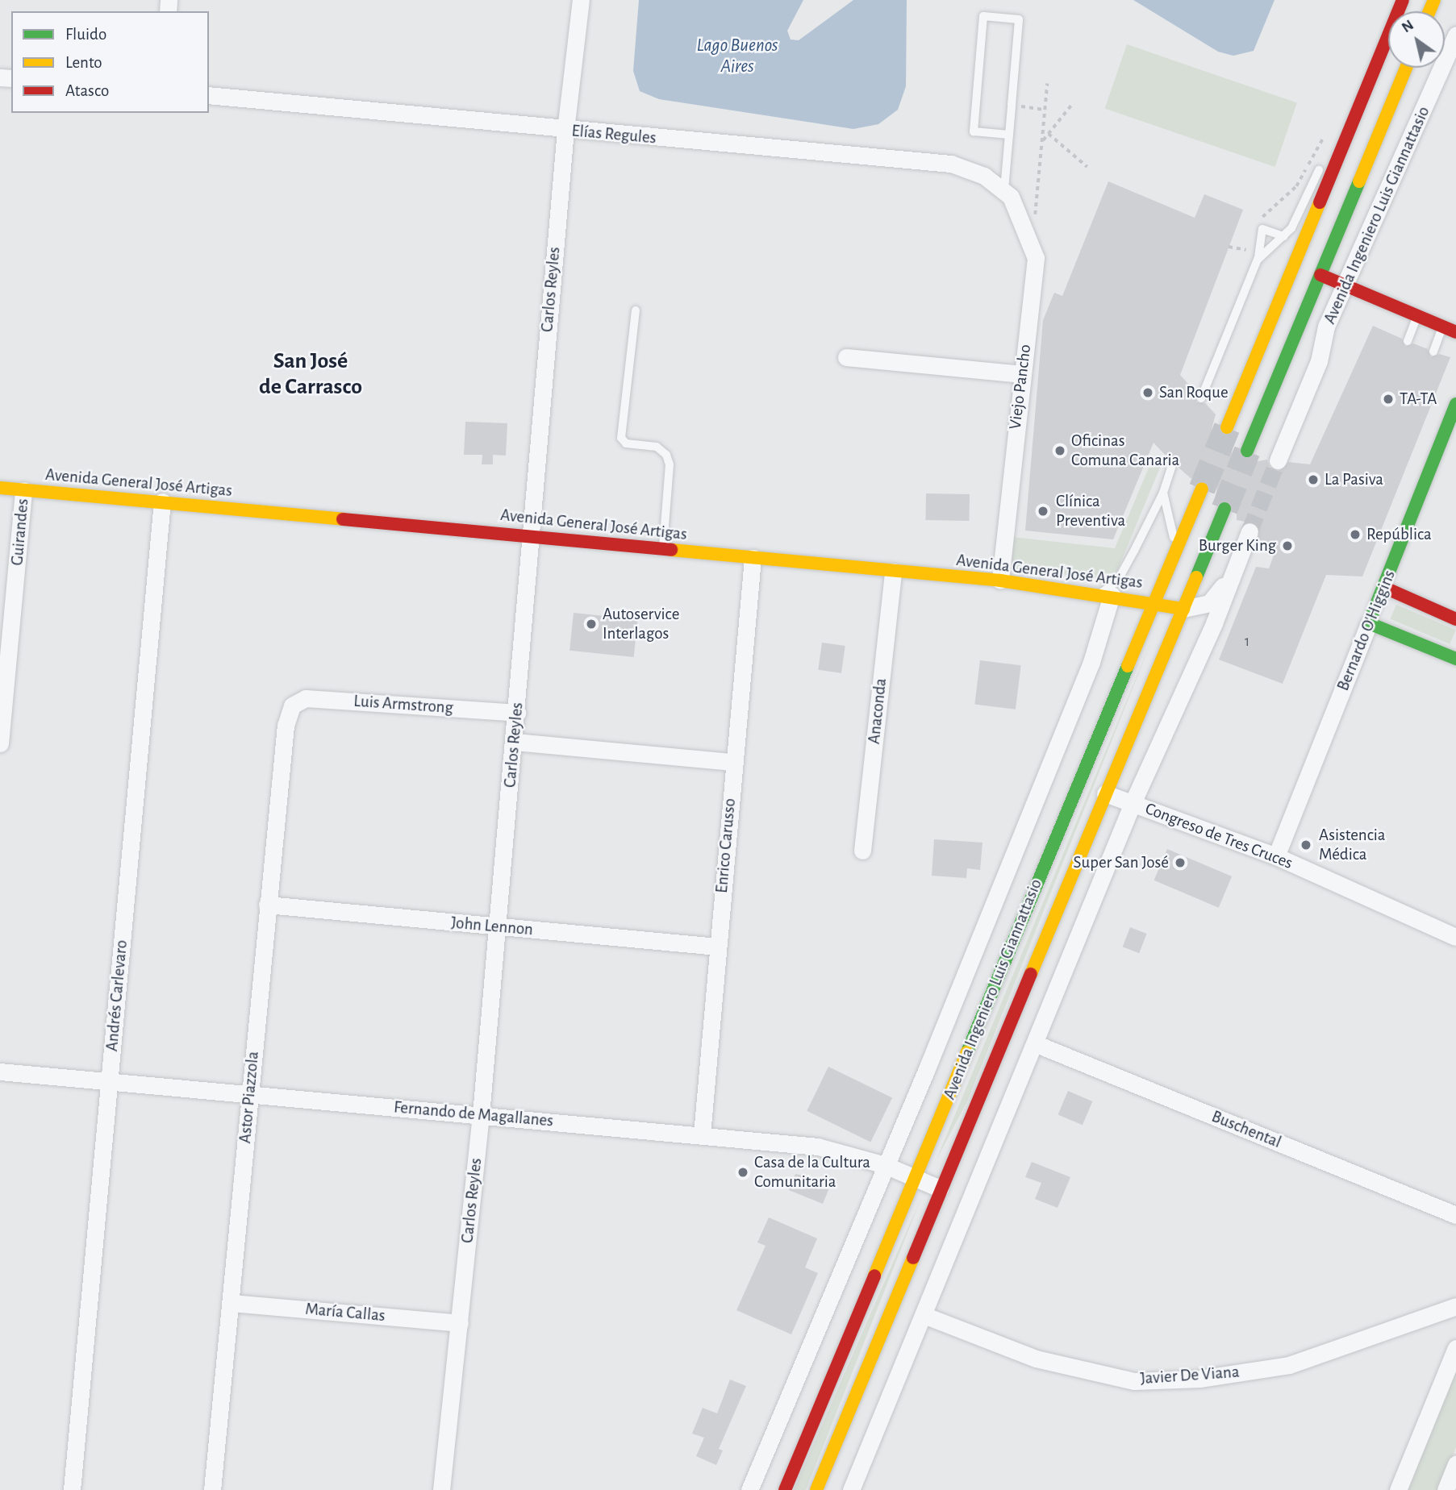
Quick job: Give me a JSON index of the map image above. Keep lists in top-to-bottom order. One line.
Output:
{"streets":{"main road":["Avenida Ingeniero Luis Giannattasio","Avenida General José Artigas","Bernardo O'Higgins"],"street":["Elías Regules","Carlos Reyles","Viejo Pancho","Guirandes","Luis Armstrong","Anaconda","Congreso de Tres Cruces","Enrico Carusso","John Lennon","Andrés Carlevaro","Astor Piazzola","Fernando de Magallanes","Buschental","María Callas","Javier De Viana"]},"crossings":[["Elías Regules","Carlos Reyles"],["Elías Regules","Viejo Pancho"],["Avenida Ingeniero Luis Giannattasio","Avenida General José Artigas"],["Avenida Ingeniero Luis Giannattasio","Congreso de Tres Cruces"],["Avenida Ingeniero Luis Giannattasio","Fernando de Magallanes"],["Carlos Reyles","Avenida General José Artigas"],["Carlos Reyles","Luis Armstrong"],["Carlos Reyles","John Lennon"],["Carlos Reyles","Fernando de Magallanes"],["Carlos Reyles","María Callas"],["Viejo Pancho","Avenida General José Artigas"],["Avenida General José Artigas","Guirandes"],["Avenida General José Artigas","Anaconda"],["Avenida General José Artigas","Enrico Carusso"],["Avenida General José Artigas","Andrés Carlevaro"],["Bernardo O'Higgins","Congreso de Tres Cruces"],["Luis Armstrong","Astor Piazzola"],["Enrico Carusso","John Lennon"],["Enrico Carusso","Fernando de Magallanes"],["John Lennon","Astor Piazzola"],["Andrés Carlevaro","Fernando de Magallanes"],["Astor Piazzola","Fernando de Magallanes"],["Astor Piazzola","María Callas"]],"districts":["San José de Carrasco"],"water":["Lago Buenos Aires"],"places":["San Roque","TA-TA","Oficinas Comuna Canaria","La Pasiva","Clínica Preventiva","República","Burger King","Autoservice Interlagos","Asistencia Médica","Super San José","Casa de la Cultura Comunitaria"],"house_numbers":["1"],"legend":["Fluido","Lento","Atasco"],"north":"top left"}
